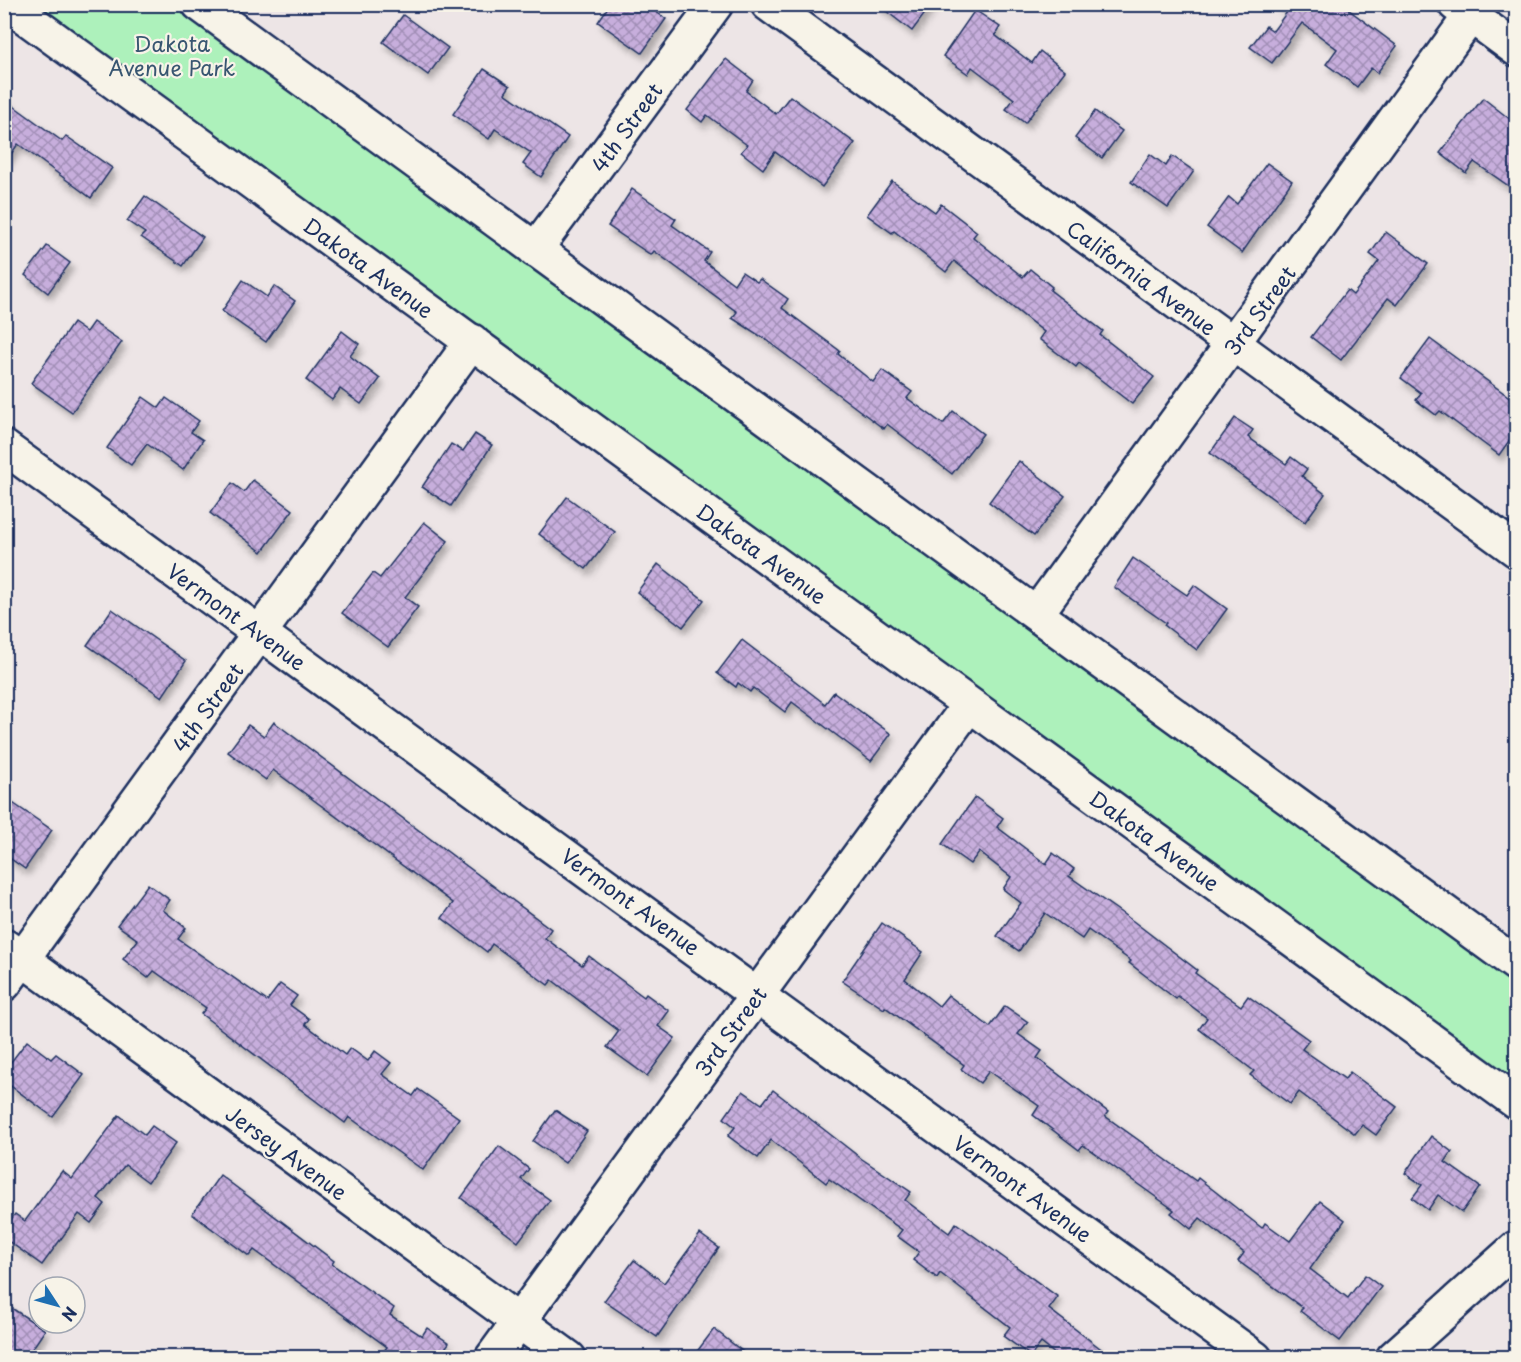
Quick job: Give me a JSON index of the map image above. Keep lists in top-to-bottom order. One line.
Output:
{"streets":{"street":["4th Street","Dakota Avenue","California Avenue","3rd Street","Vermont Avenue","Jersey Avenue"]},"crossings":[["4th Street","Dakota Avenue"],["4th Street","Vermont Avenue"],["4th Street","Jersey Avenue"],["Dakota Avenue","3rd Street"],["California Avenue","3rd Street"],["3rd Street","Vermont Avenue"],["3rd Street","Jersey Avenue"]],"parks":["Dakota Avenue Park"],"north":"bottom right"}
